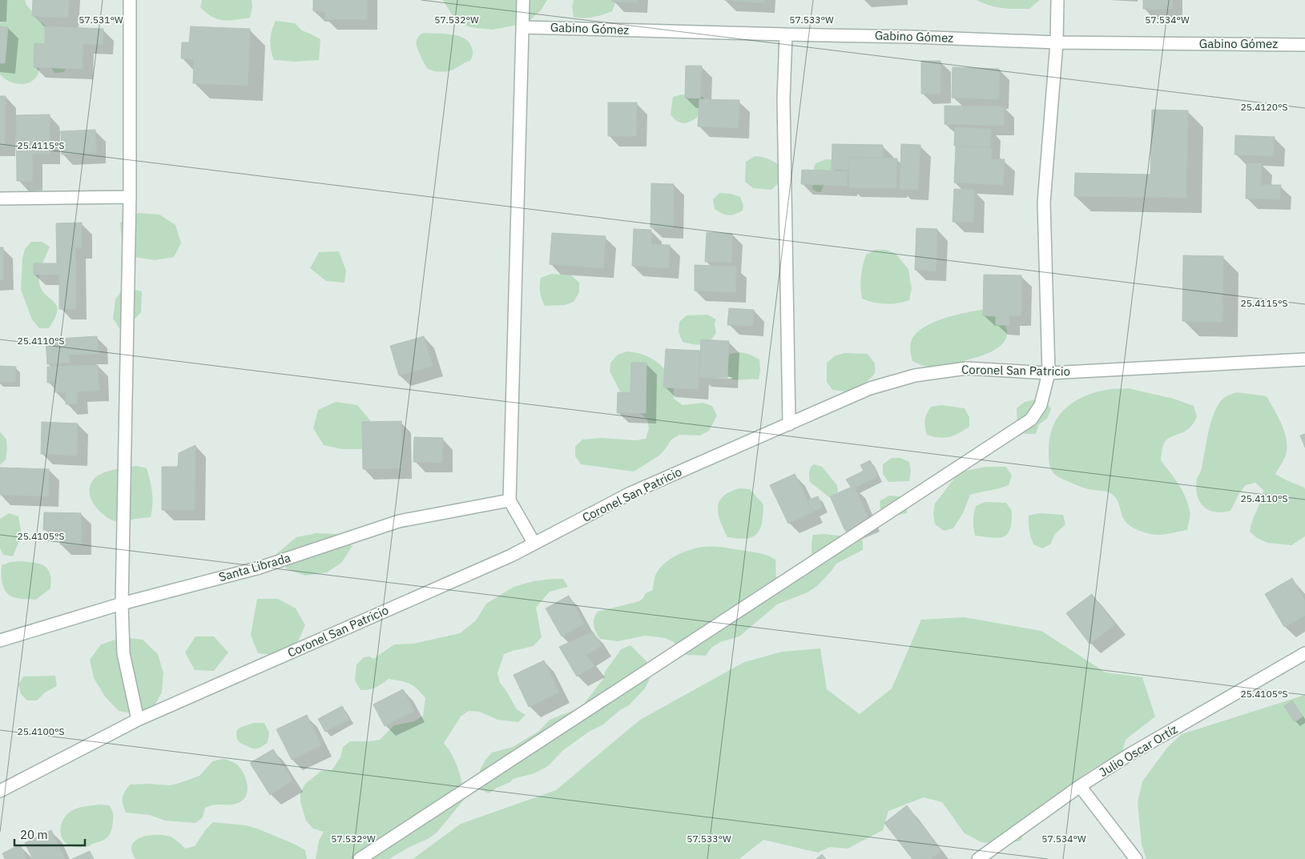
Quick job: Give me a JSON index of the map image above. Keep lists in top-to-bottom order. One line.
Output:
{"streets":{"street":["Gabino Gómez","Coronel San Patricio","Santa Librada","Julio Oscar Ortíz"]},"scale_bar":"20 m","coordinates":["57.531°W","57.532°W","57.533°W","57.534°W","25.4120°S","25.4115°S","25.4110°S","25.4105°S","25.4100°S"]}
